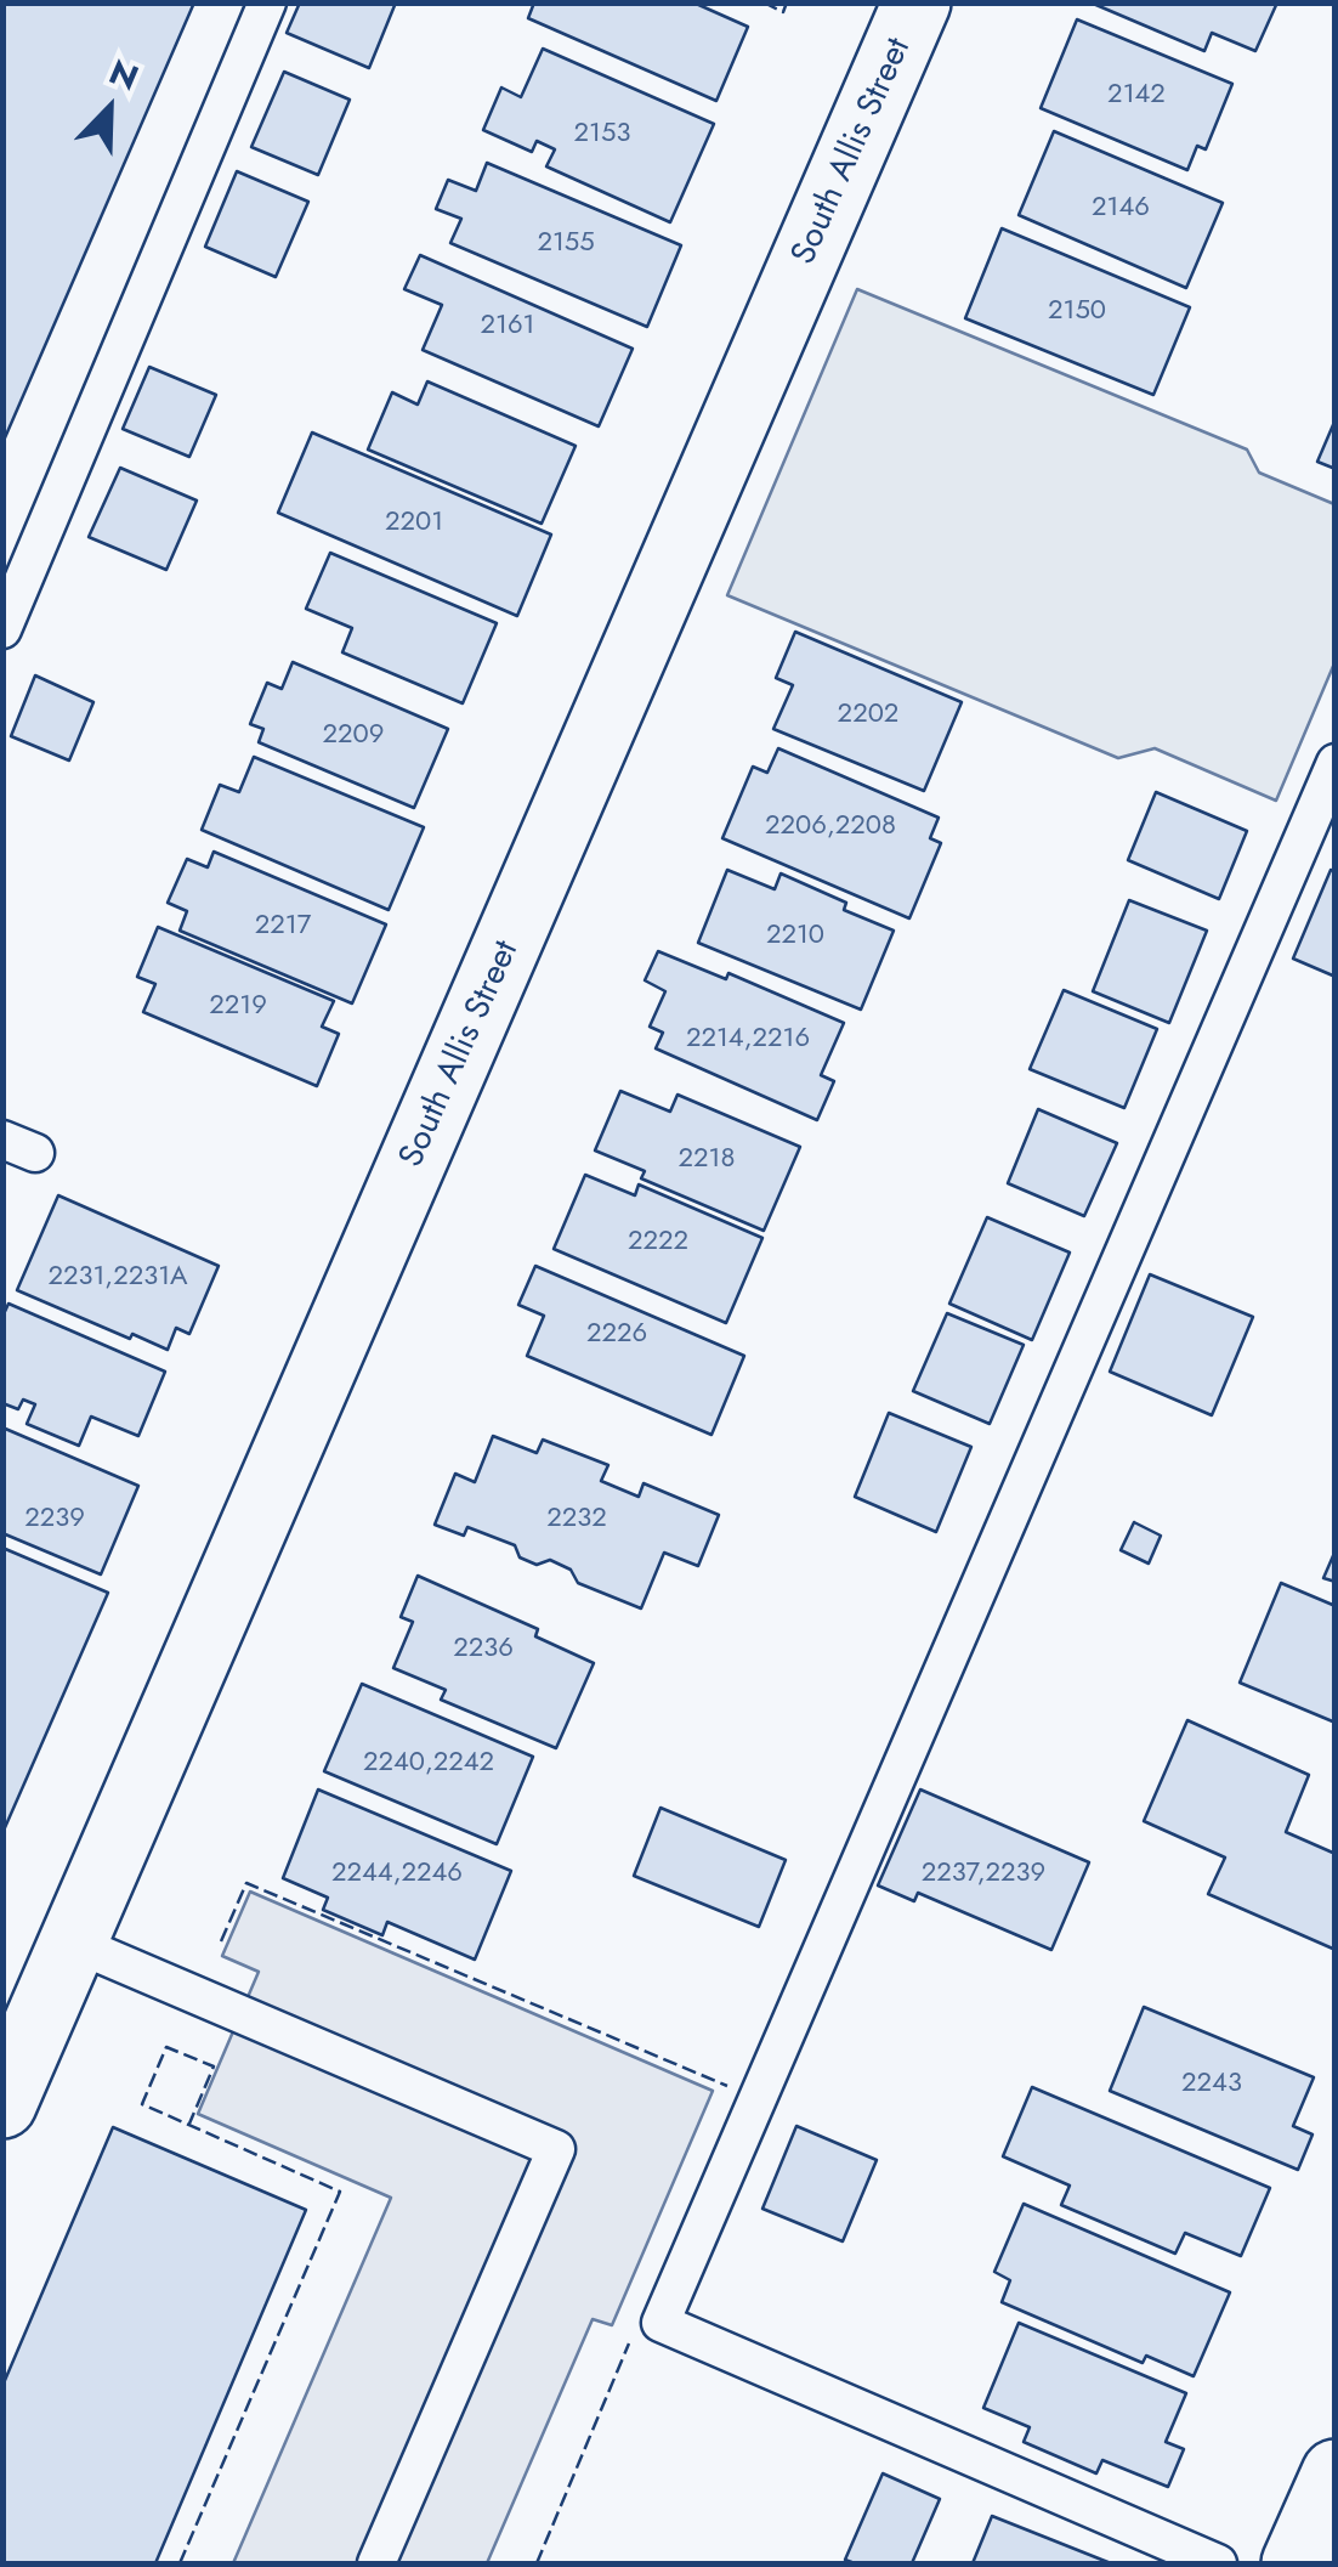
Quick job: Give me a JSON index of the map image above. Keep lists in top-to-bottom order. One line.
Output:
{"streets":{"street":["South Allis Street"]},"house_numbers":["2142","2153","2146","2155","2150","2161","2201","2202","2209","2206,2208","2217","2210","2219","2214,2216","2218","2222","2231,2231A","2226","2239","2232","2236","2240,2242","2244,2246","2237,2239","2243"],"north":"top right"}
